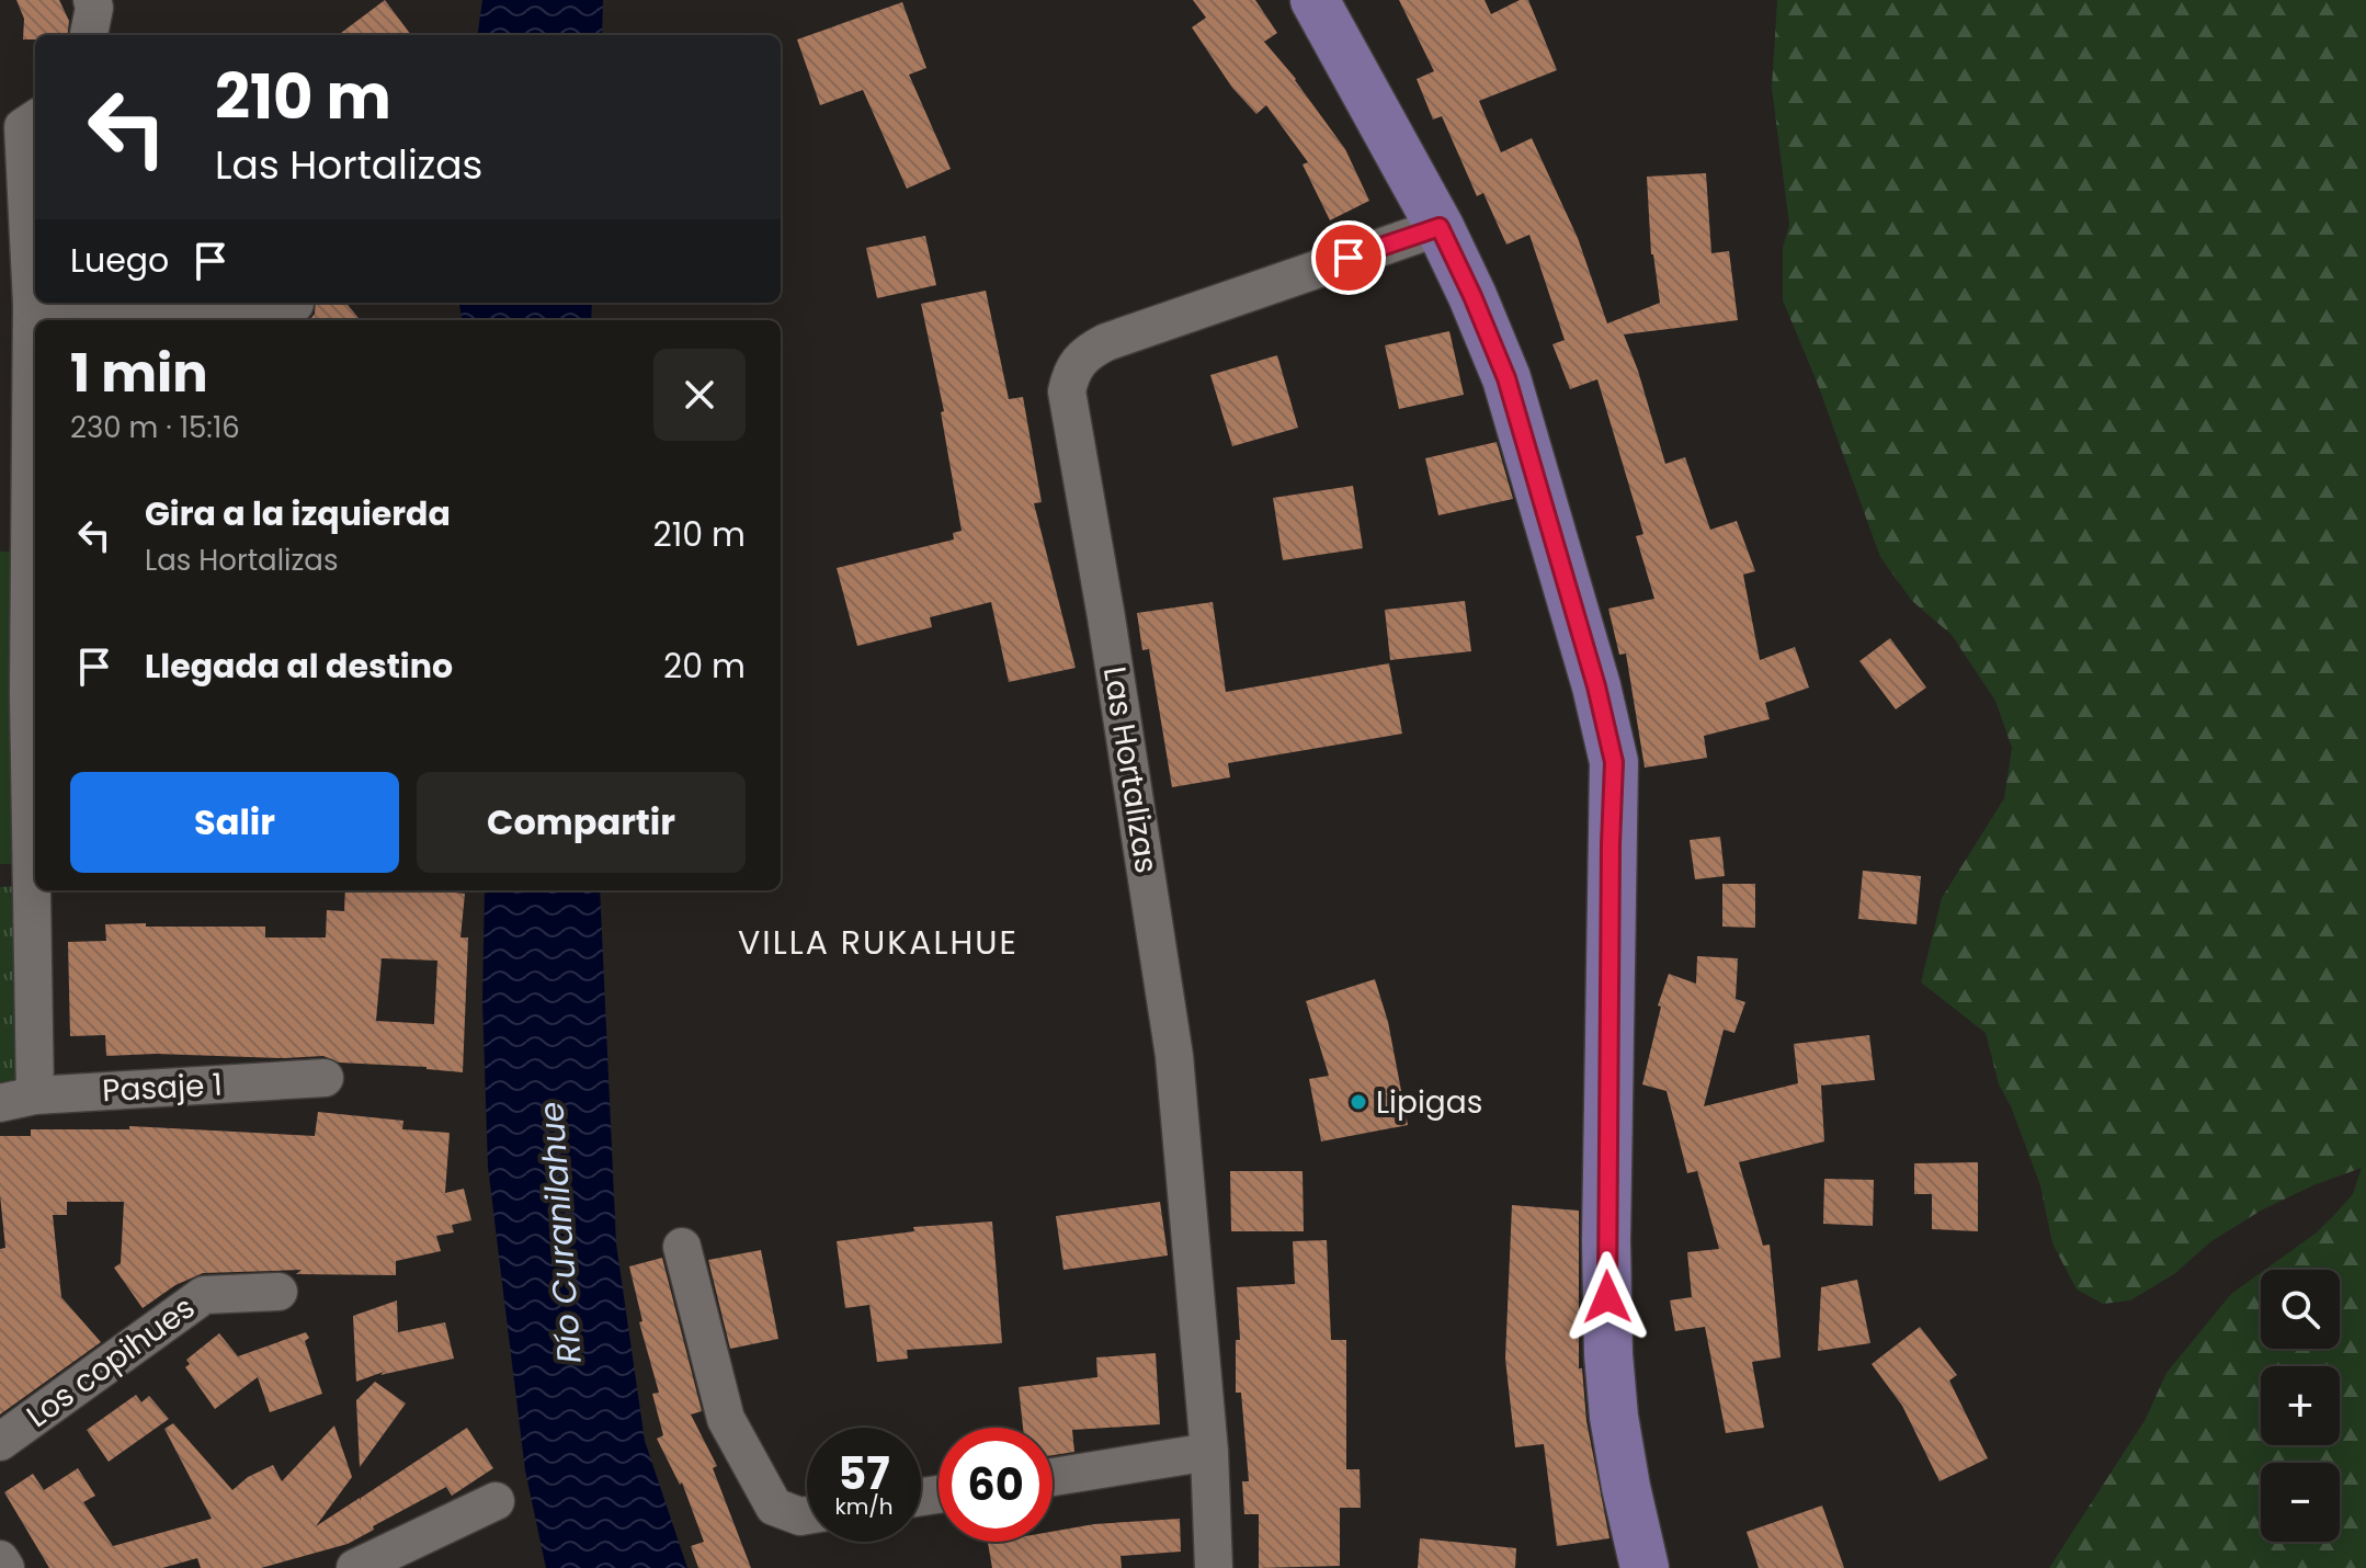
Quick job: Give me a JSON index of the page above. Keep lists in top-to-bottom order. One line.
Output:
{"streets":{"street":["Las Hortalizas","Pasaje 1","Los copihues"]},"districts":["VILLA RUKALHUE"],"water":["Río Curanilahue"],"places":["Lipigas"],"page":{"turn":["210 m","Las Hortalizas"],"then":"Luego","heading":["1 min","230 m · 15:16"],"list":[{"name":"Gira a la izquierda","note":"Las Hortalizas","value":"210 m"},{"name":"Llegada al destino","value":"20 m"}],"buttons":["Salir","Compartir"],"map_buttons":["+","−"],"speed":"57 km/h","limit":"60"}}
